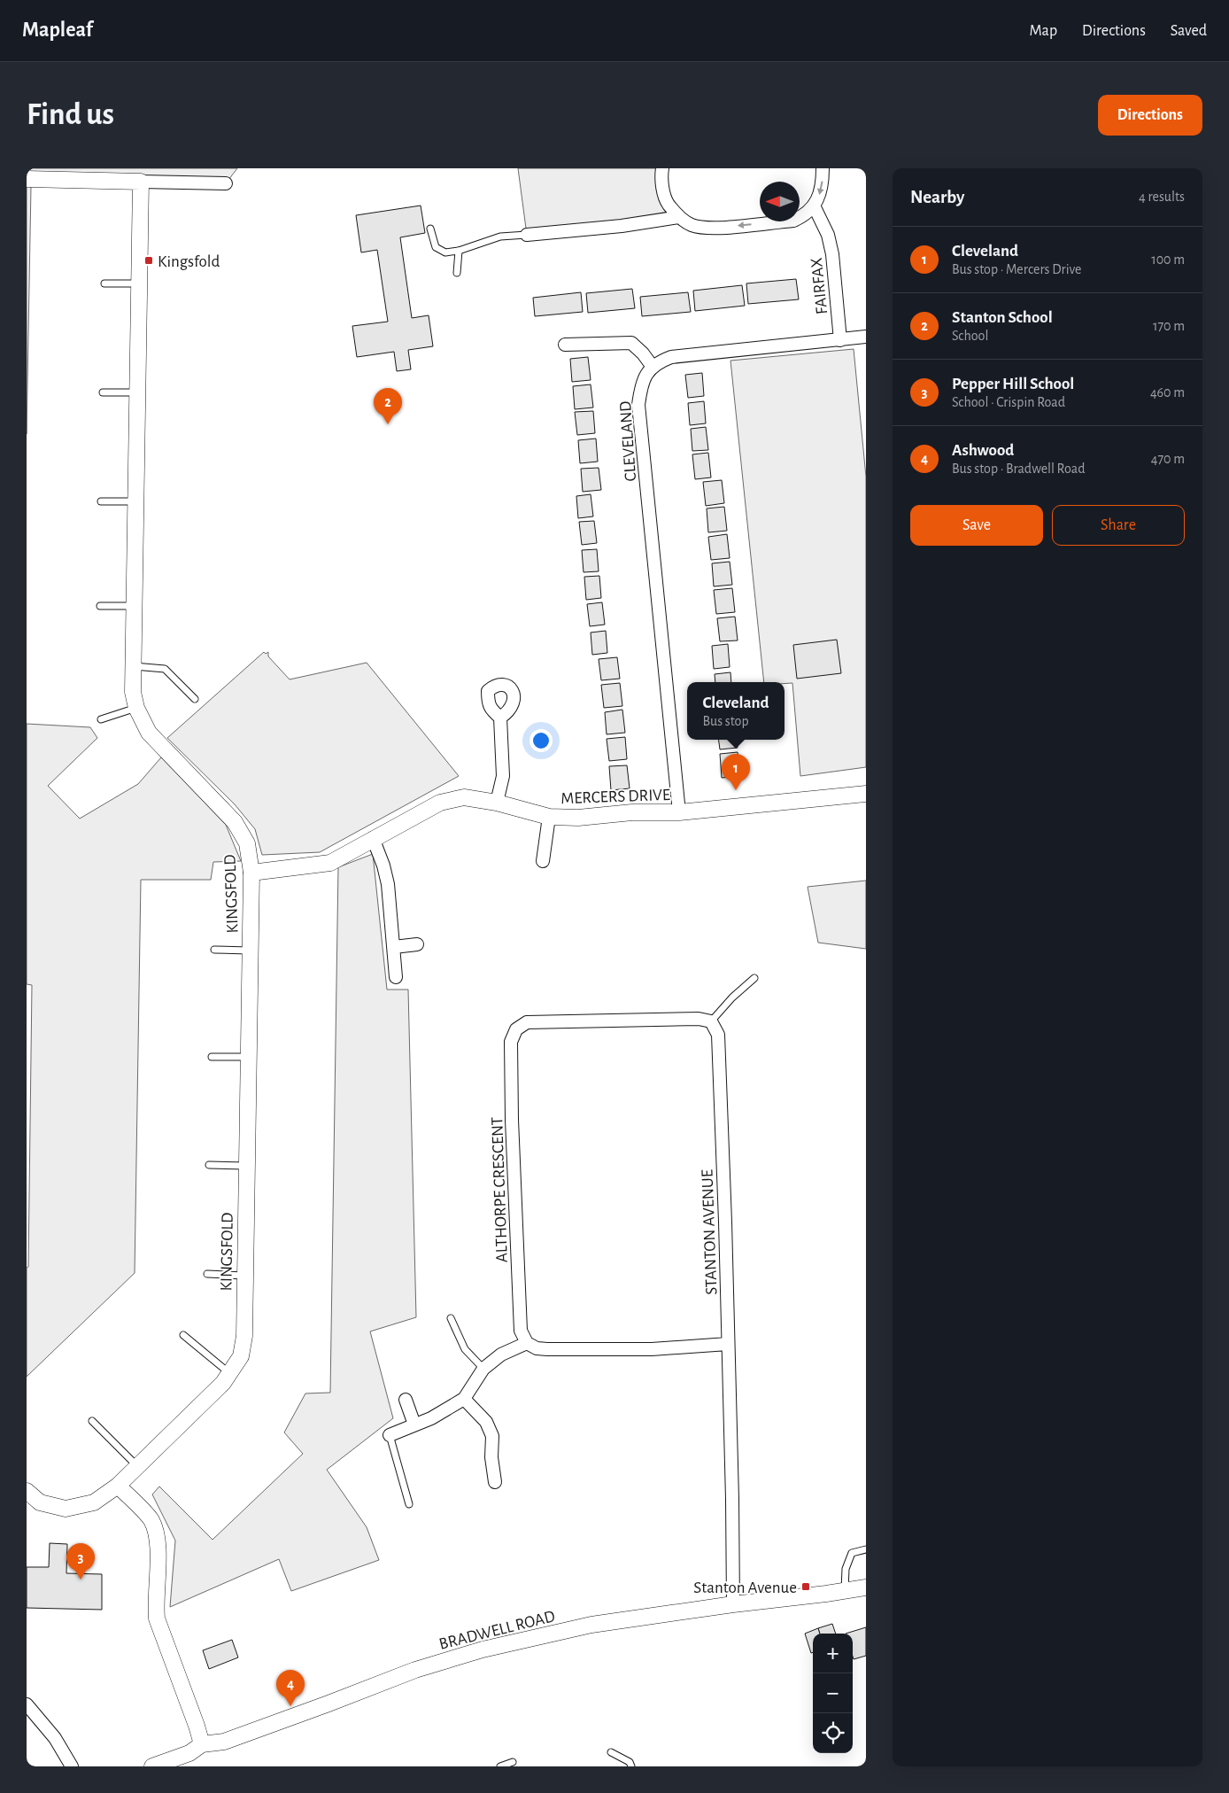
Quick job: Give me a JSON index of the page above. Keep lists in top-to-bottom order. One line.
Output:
{"streets":{"street":["FAIRFAX","CLEVELAND","MERCERS DRIVE","KINGSFOLD","ALTHORPE CRESCENT","STANTON AVENUE","BRADWELL ROAD"]},"crossings":[["CLEVELAND","MERCERS DRIVE"],["MERCERS DRIVE","KINGSFOLD"],["ALTHORPE CRESCENT","STANTON AVENUE"],["STANTON AVENUE","BRADWELL ROAD"]],"places":{"transit":["Kingsfold","Stanton Avenue"]},"north":"left","page":{"header":"Mapleaf","nav":["Map","Directions","Saved"],"buttons":["Directions",["Save","Share"]],"title":"Find us","heading":["Nearby","4 results"],"list":[{"mark":"1","name":"Cleveland","note":"Bus stop · Mercers Drive","value":"100 m"},{"mark":"2","name":"Stanton School","note":"School","value":"170 m"},{"mark":"3","name":"Pepper Hill School","note":"School · Crispin Road","value":"460 m"},{"mark":"4","name":"Ashwood","note":"Bus stop · Bradwell Road","value":"470 m"}],"pins":["2","1","3","4"],"popup":["Cleveland","Bus stop"],"map_buttons":["+","−"]}}
